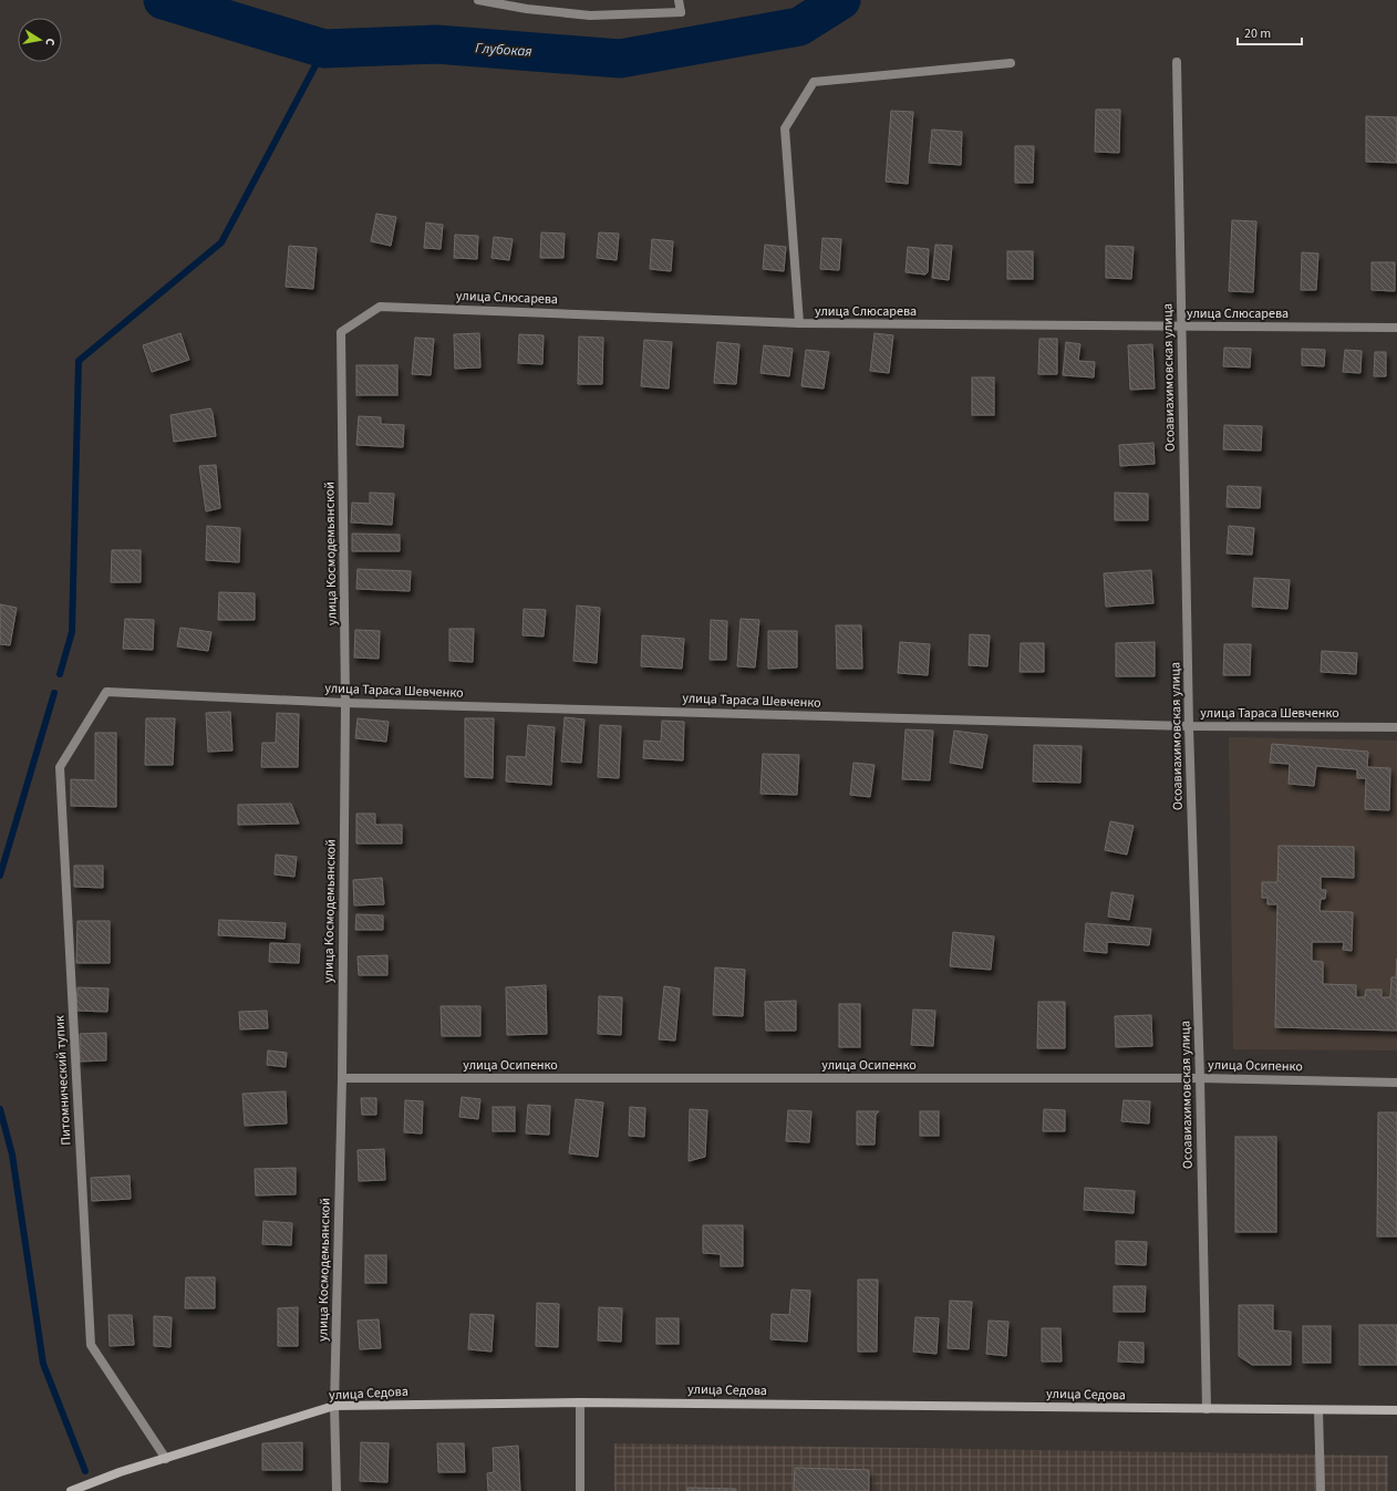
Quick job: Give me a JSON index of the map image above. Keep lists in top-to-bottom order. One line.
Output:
{"streets":{"main road":["улица Седова"],"street":["улица Слюсарева","Осоавиахимовская улица","улица Космодемьянской","улица Тараса Шевченко","улица Осипенко","Питомнический тупик"]},"crossings":[["улица Слюсарева","Осоавиахимовская улица"],["улица Слюсарева","улица Космодемьянской"],["Осоавиахимовская улица","улица Тараса Шевченко"],["Осоавиахимовская улица","улица Осипенко"],["Осоавиахимовская улица","улица Седова"],["улица Космодемьянской","улица Тараса Шевченко"],["улица Космодемьянской","улица Осипенко"],["улица Космодемьянской","улица Седова"],["улица Тараса Шевченко","Питомнический тупик"],["Питомнический тупик","улица Седова"]],"water":["Глубокая"],"scale_bar":"20 m","north":"right"}
